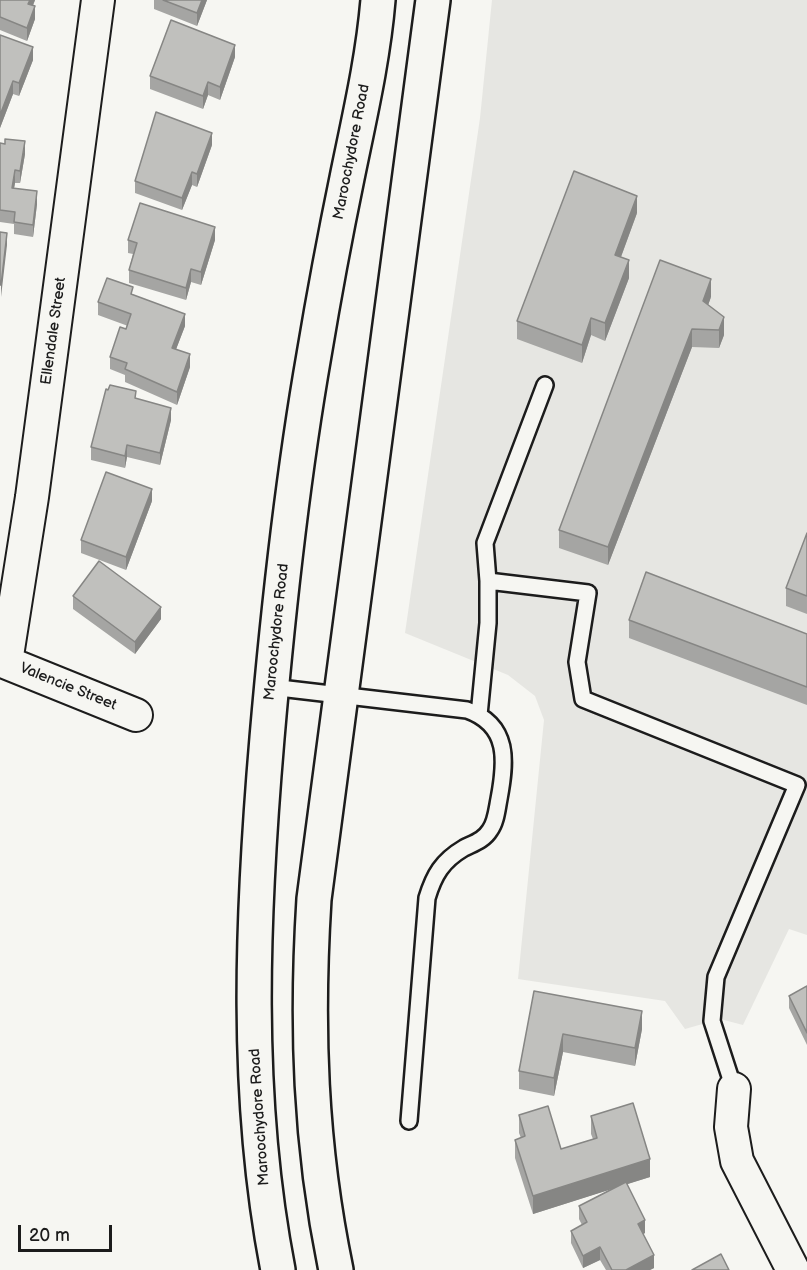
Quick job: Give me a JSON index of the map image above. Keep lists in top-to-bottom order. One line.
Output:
{"streets":{"main road":["Maroochydore Road"],"street":["Ellendale Street","Valencie Street"]},"crossings":[["Ellendale Street","Valencie Street"]],"scale_bar":"20 m"}
